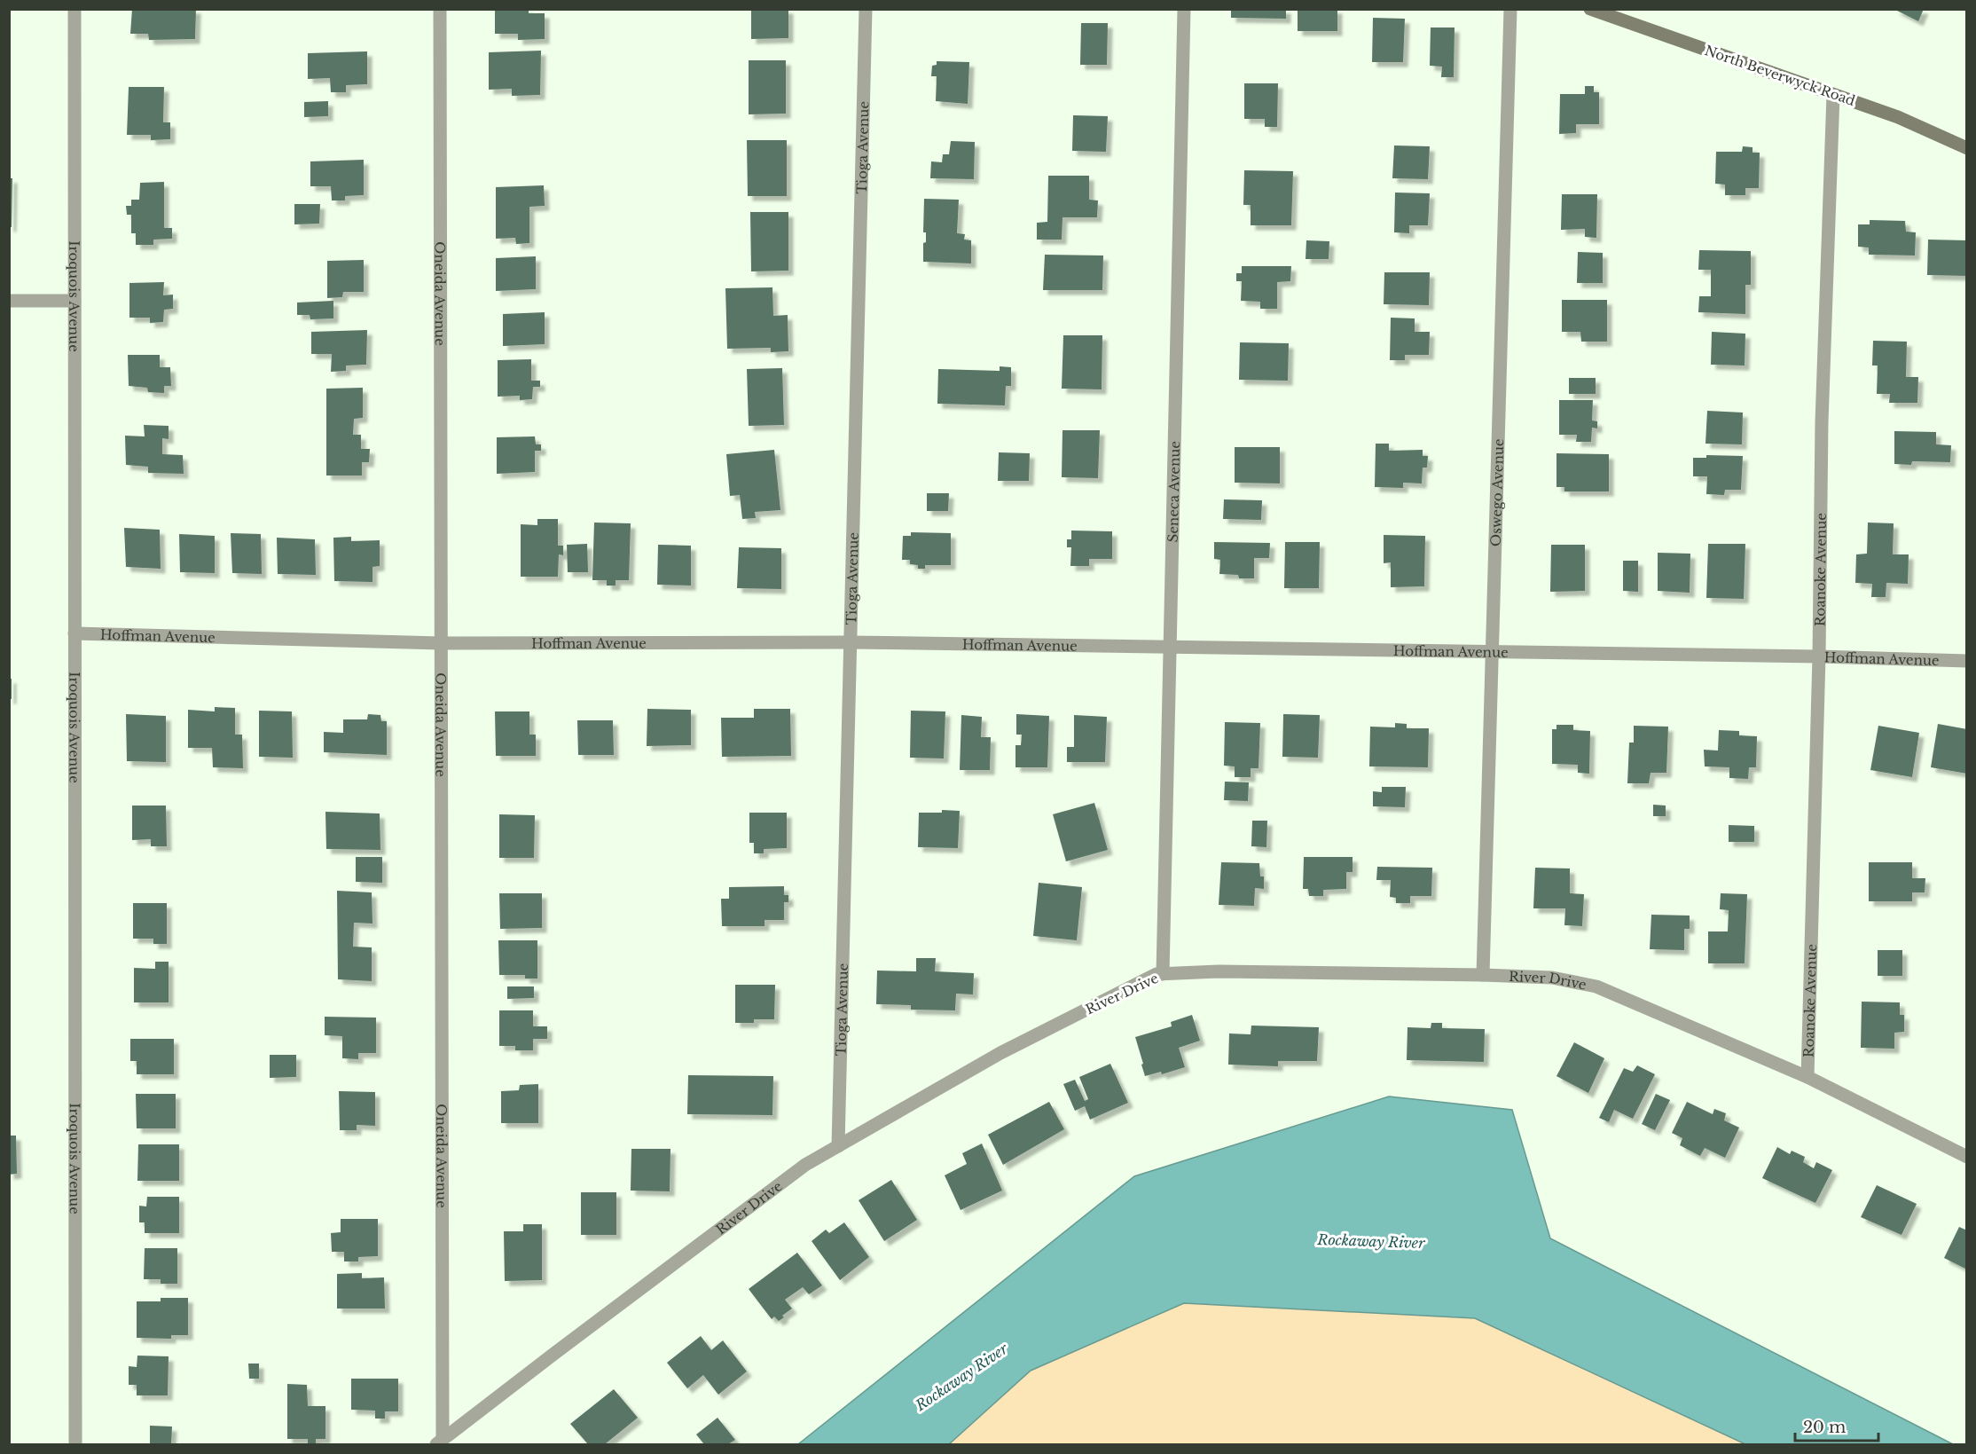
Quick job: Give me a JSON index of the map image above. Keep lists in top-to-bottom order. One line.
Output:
{"streets":{"street":["North Beverwyck Road","Tioga Avenue","Oneida Avenue","Iroquois Avenue","Seneca Avenue","Oswego Avenue","Roanoke Avenue","Hoffman Avenue","River Drive"]},"crossings":[["North Beverwyck Road","Roanoke Avenue"],["Tioga Avenue","Hoffman Avenue"],["Tioga Avenue","River Drive"],["Oneida Avenue","Hoffman Avenue"],["Oneida Avenue","River Drive"],["Iroquois Avenue","Hoffman Avenue"],["Seneca Avenue","Hoffman Avenue"],["Seneca Avenue","River Drive"],["Oswego Avenue","Hoffman Avenue"],["Oswego Avenue","River Drive"],["Roanoke Avenue","Hoffman Avenue"],["Roanoke Avenue","River Drive"]],"water":["Rockaway River"],"scale_bar":"20 m"}
